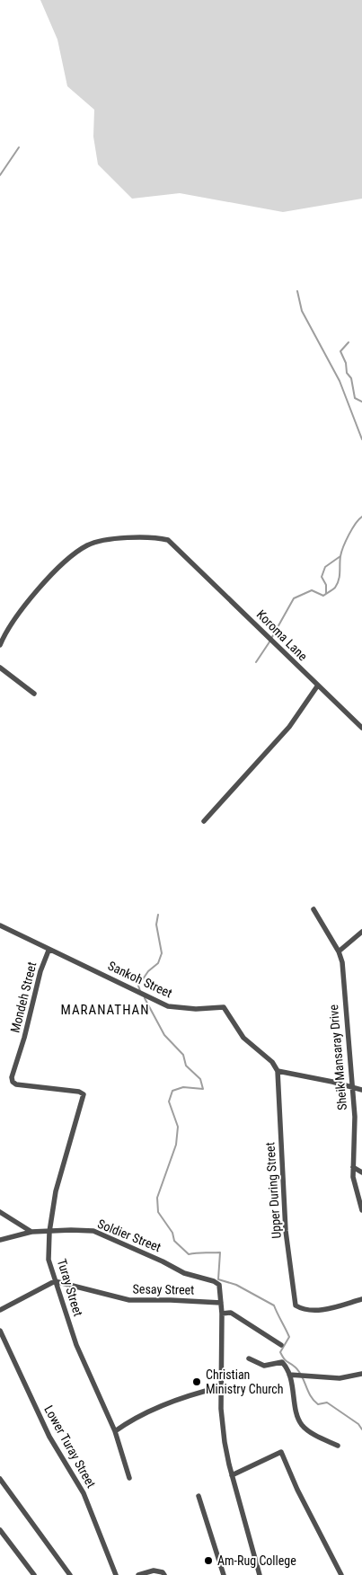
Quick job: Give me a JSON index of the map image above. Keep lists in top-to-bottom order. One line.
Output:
{"streets":{"street":["Koroma Lane","Sankoh Street","Mondeh Street","Sheik Mansaray Drive","Upper During Street","Soldier Street","Turay Street","Sesay Street","Lower Turay Street"]},"crossings":[["Sankoh Street","Mondeh Street"],["Sankoh Street","Upper During Street"],["Mondeh Street","Turay Street"],["Soldier Street","Turay Street"],["Soldier Street","Sesay Street"],["Turay Street","Sesay Street"]],"districts":["MARANATHAN"],"places":["Christian Ministry Church","Am-Rug College"]}
